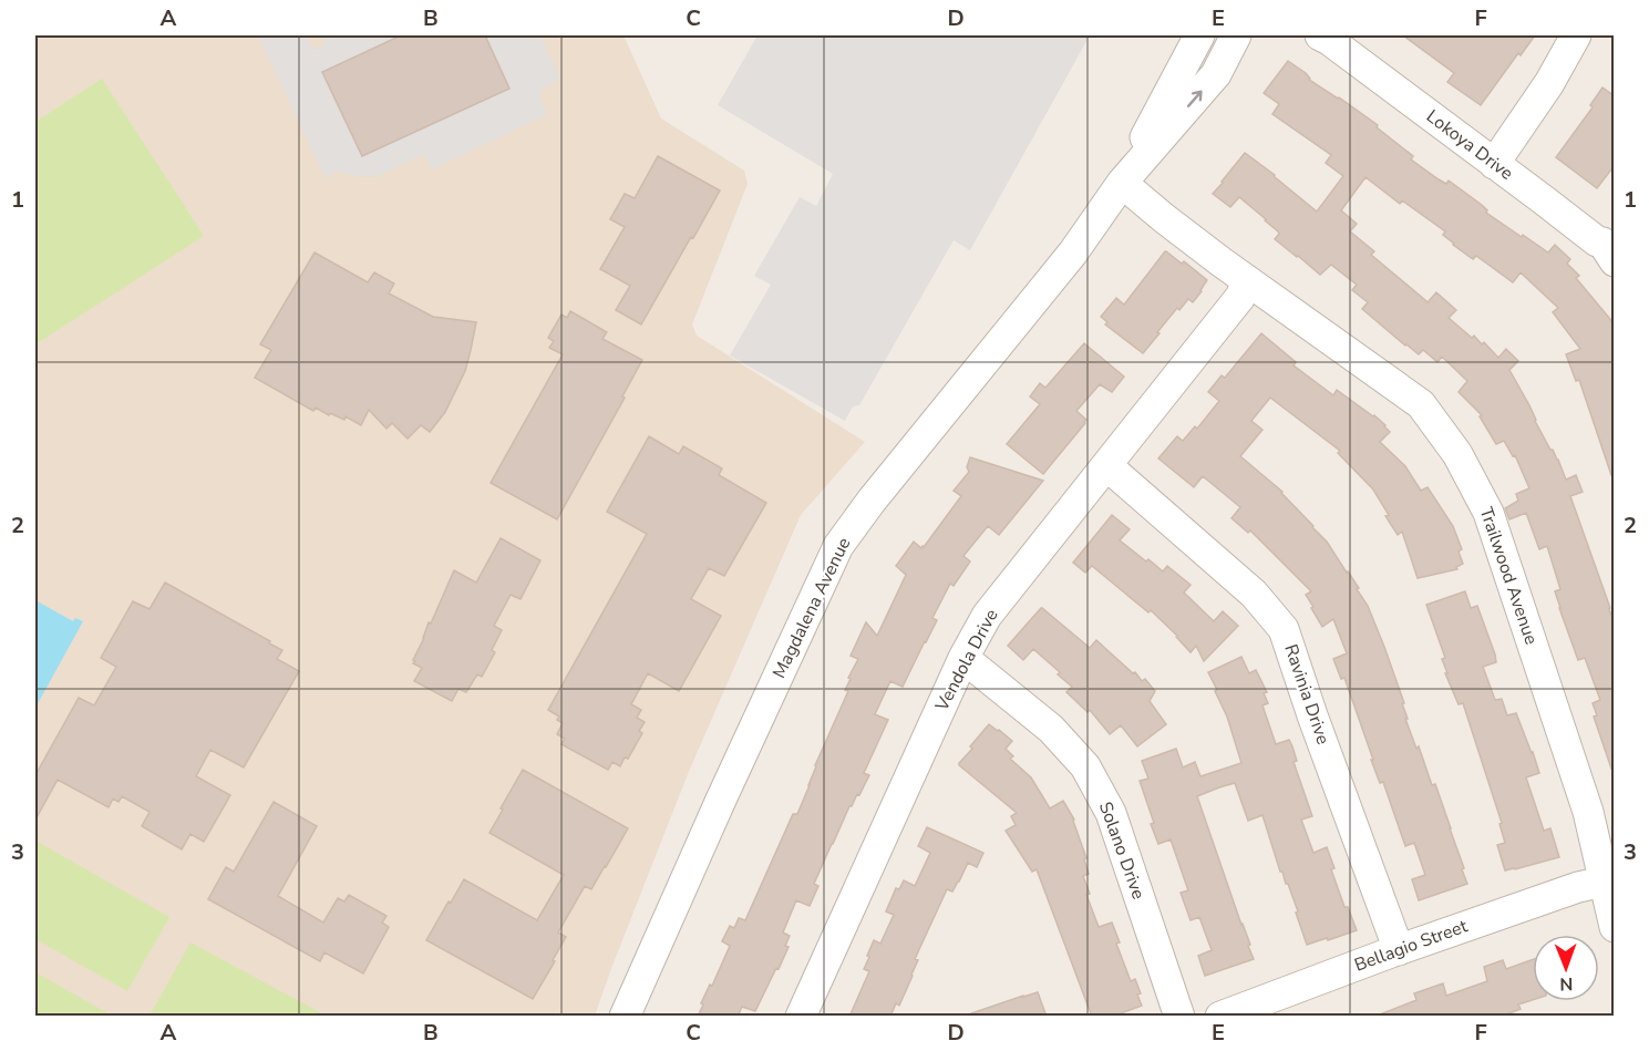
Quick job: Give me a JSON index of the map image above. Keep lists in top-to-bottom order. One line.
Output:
{"streets":{"street":["Lokoya Drive","Trailwood Avenue","Magdalena Avenue","Vendola Drive","Ravinia Drive","Solano Drive","Bellagio Street"]},"crossings":[["Trailwood Avenue","Magdalena Avenue"],["Trailwood Avenue","Vendola Drive"],["Trailwood Avenue","Bellagio Street"],["Vendola Drive","Ravinia Drive"],["Vendola Drive","Solano Drive"],["Ravinia Drive","Bellagio Street"]],"north":"bottom","grid":{"columns":["A","B","C","D","E","F"],"rows":["1","2","3"]}}
